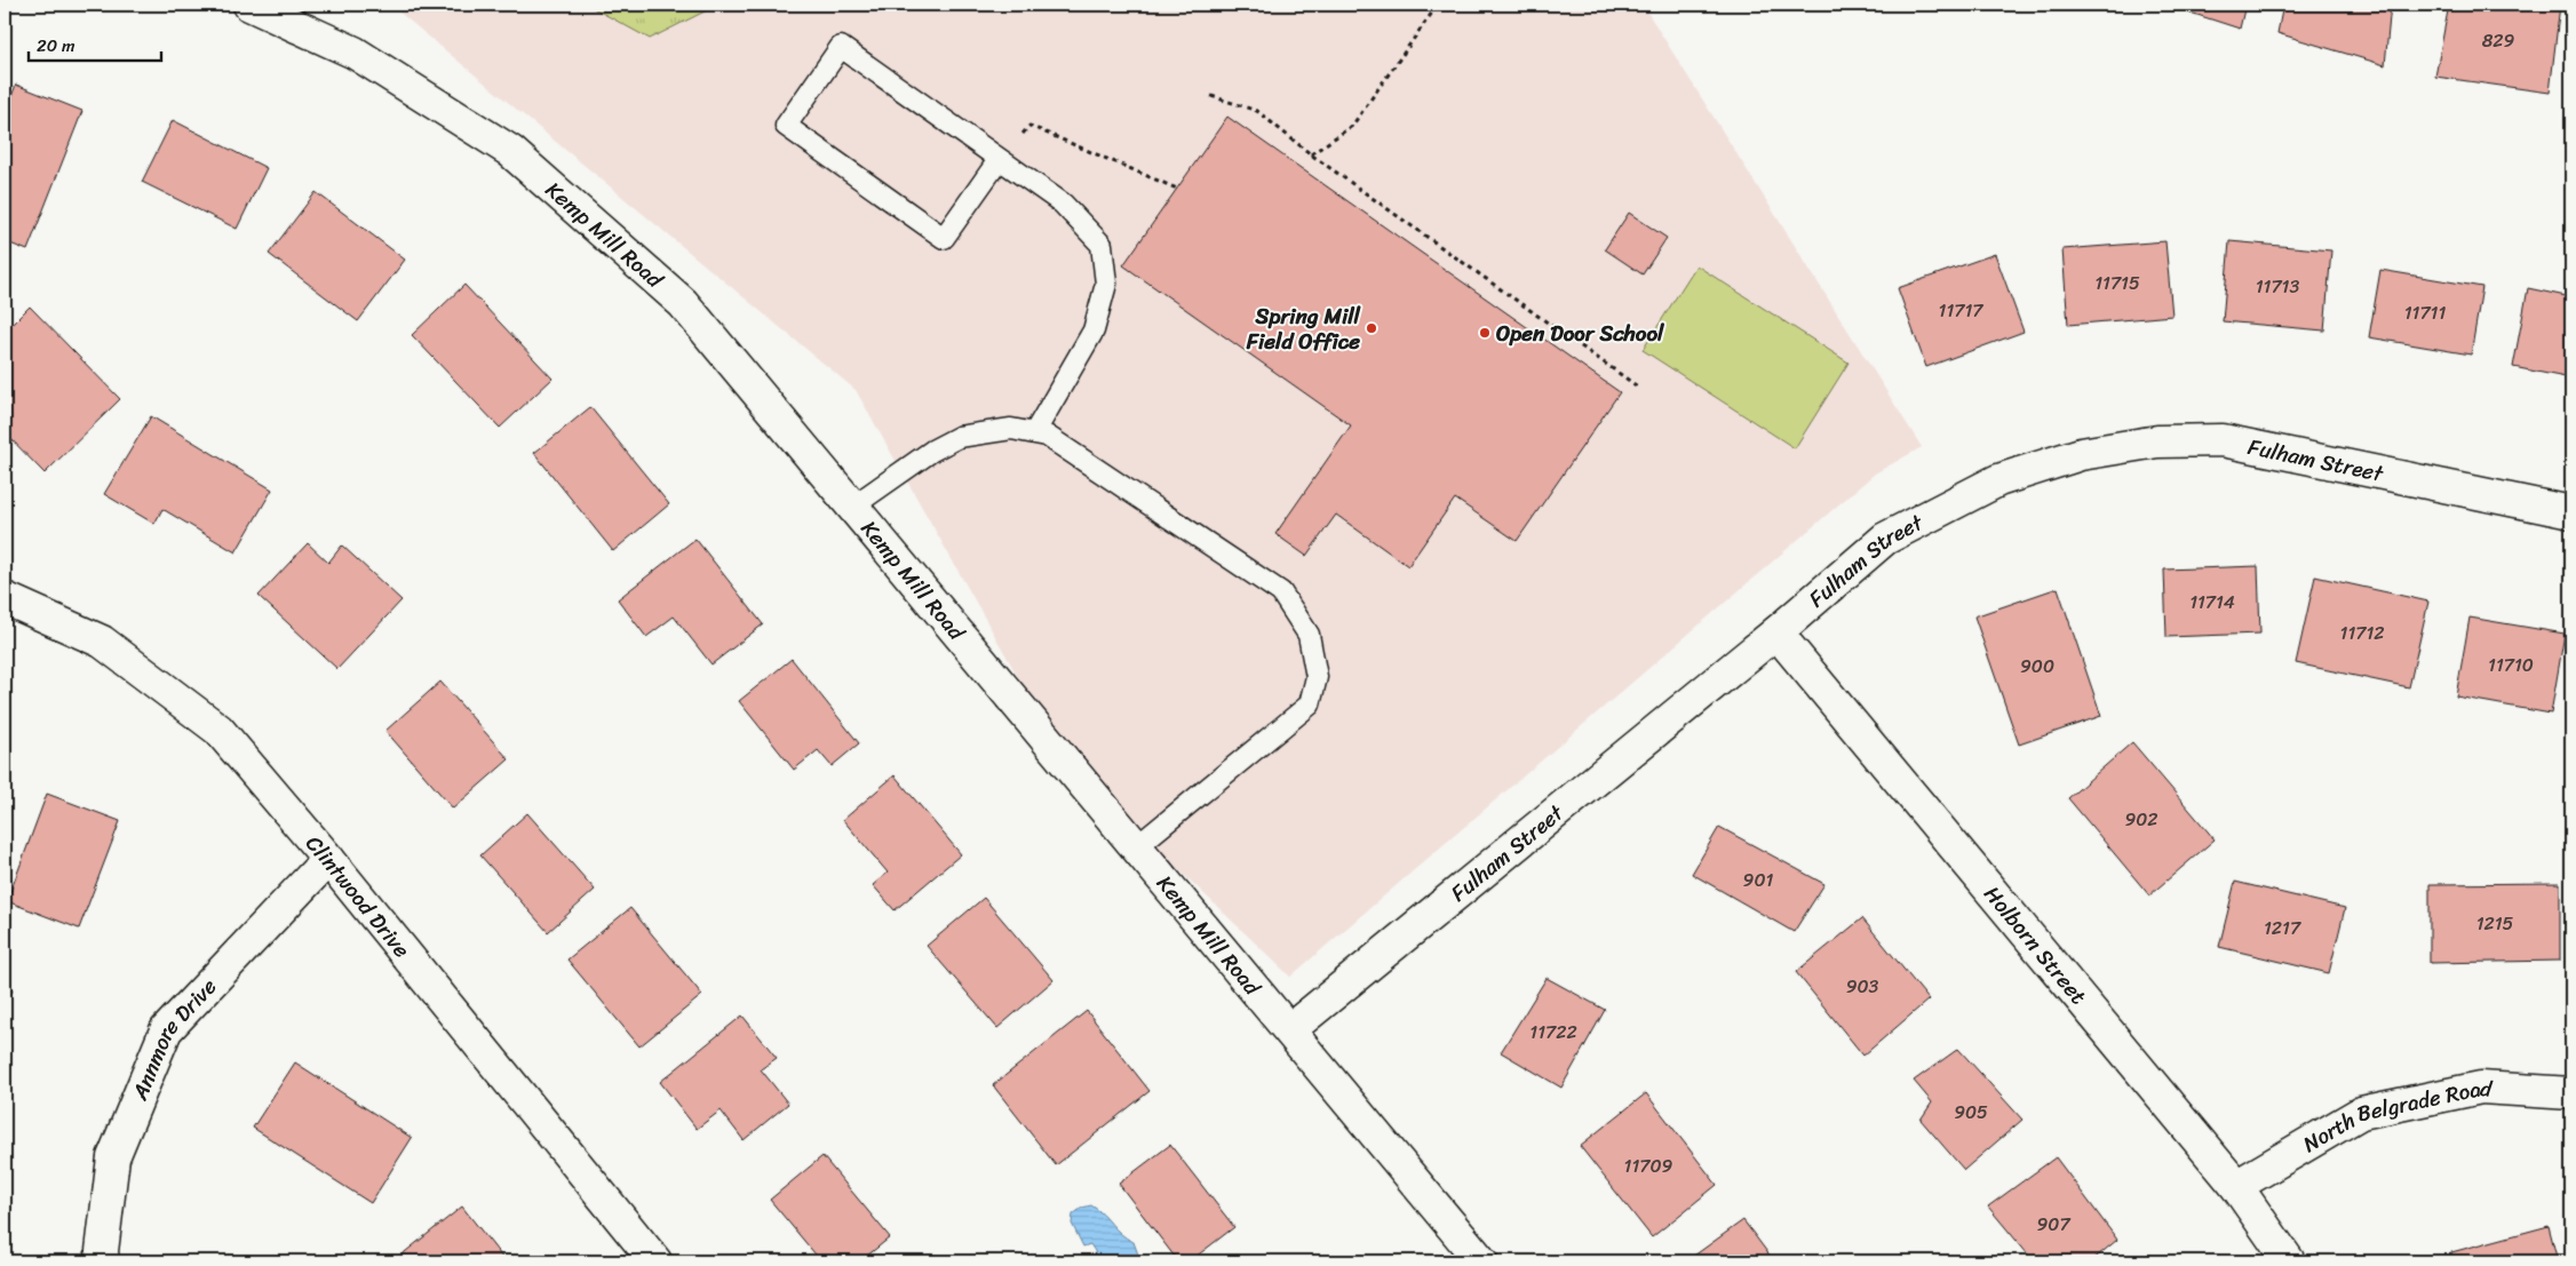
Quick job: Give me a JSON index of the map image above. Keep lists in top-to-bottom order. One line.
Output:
{"streets":{"street":["Kemp Mill Road","Fulham Street","Clintwood Drive","Holborn Street","Annmore Drive","North Belgrade Road"]},"crossings":[["Kemp Mill Road","Fulham Street"],["Fulham Street","Holborn Street"],["Clintwood Drive","Annmore Drive"],["Holborn Street","North Belgrade Road"]],"places":["Spring Mill Field Office","Open Door School"],"house_numbers":["829","11715","11713","11717","11711","11714","11712","11710","900","902","901","1215","1217","903","11722","905","11709","907"],"scale_bar":"20 m"}
